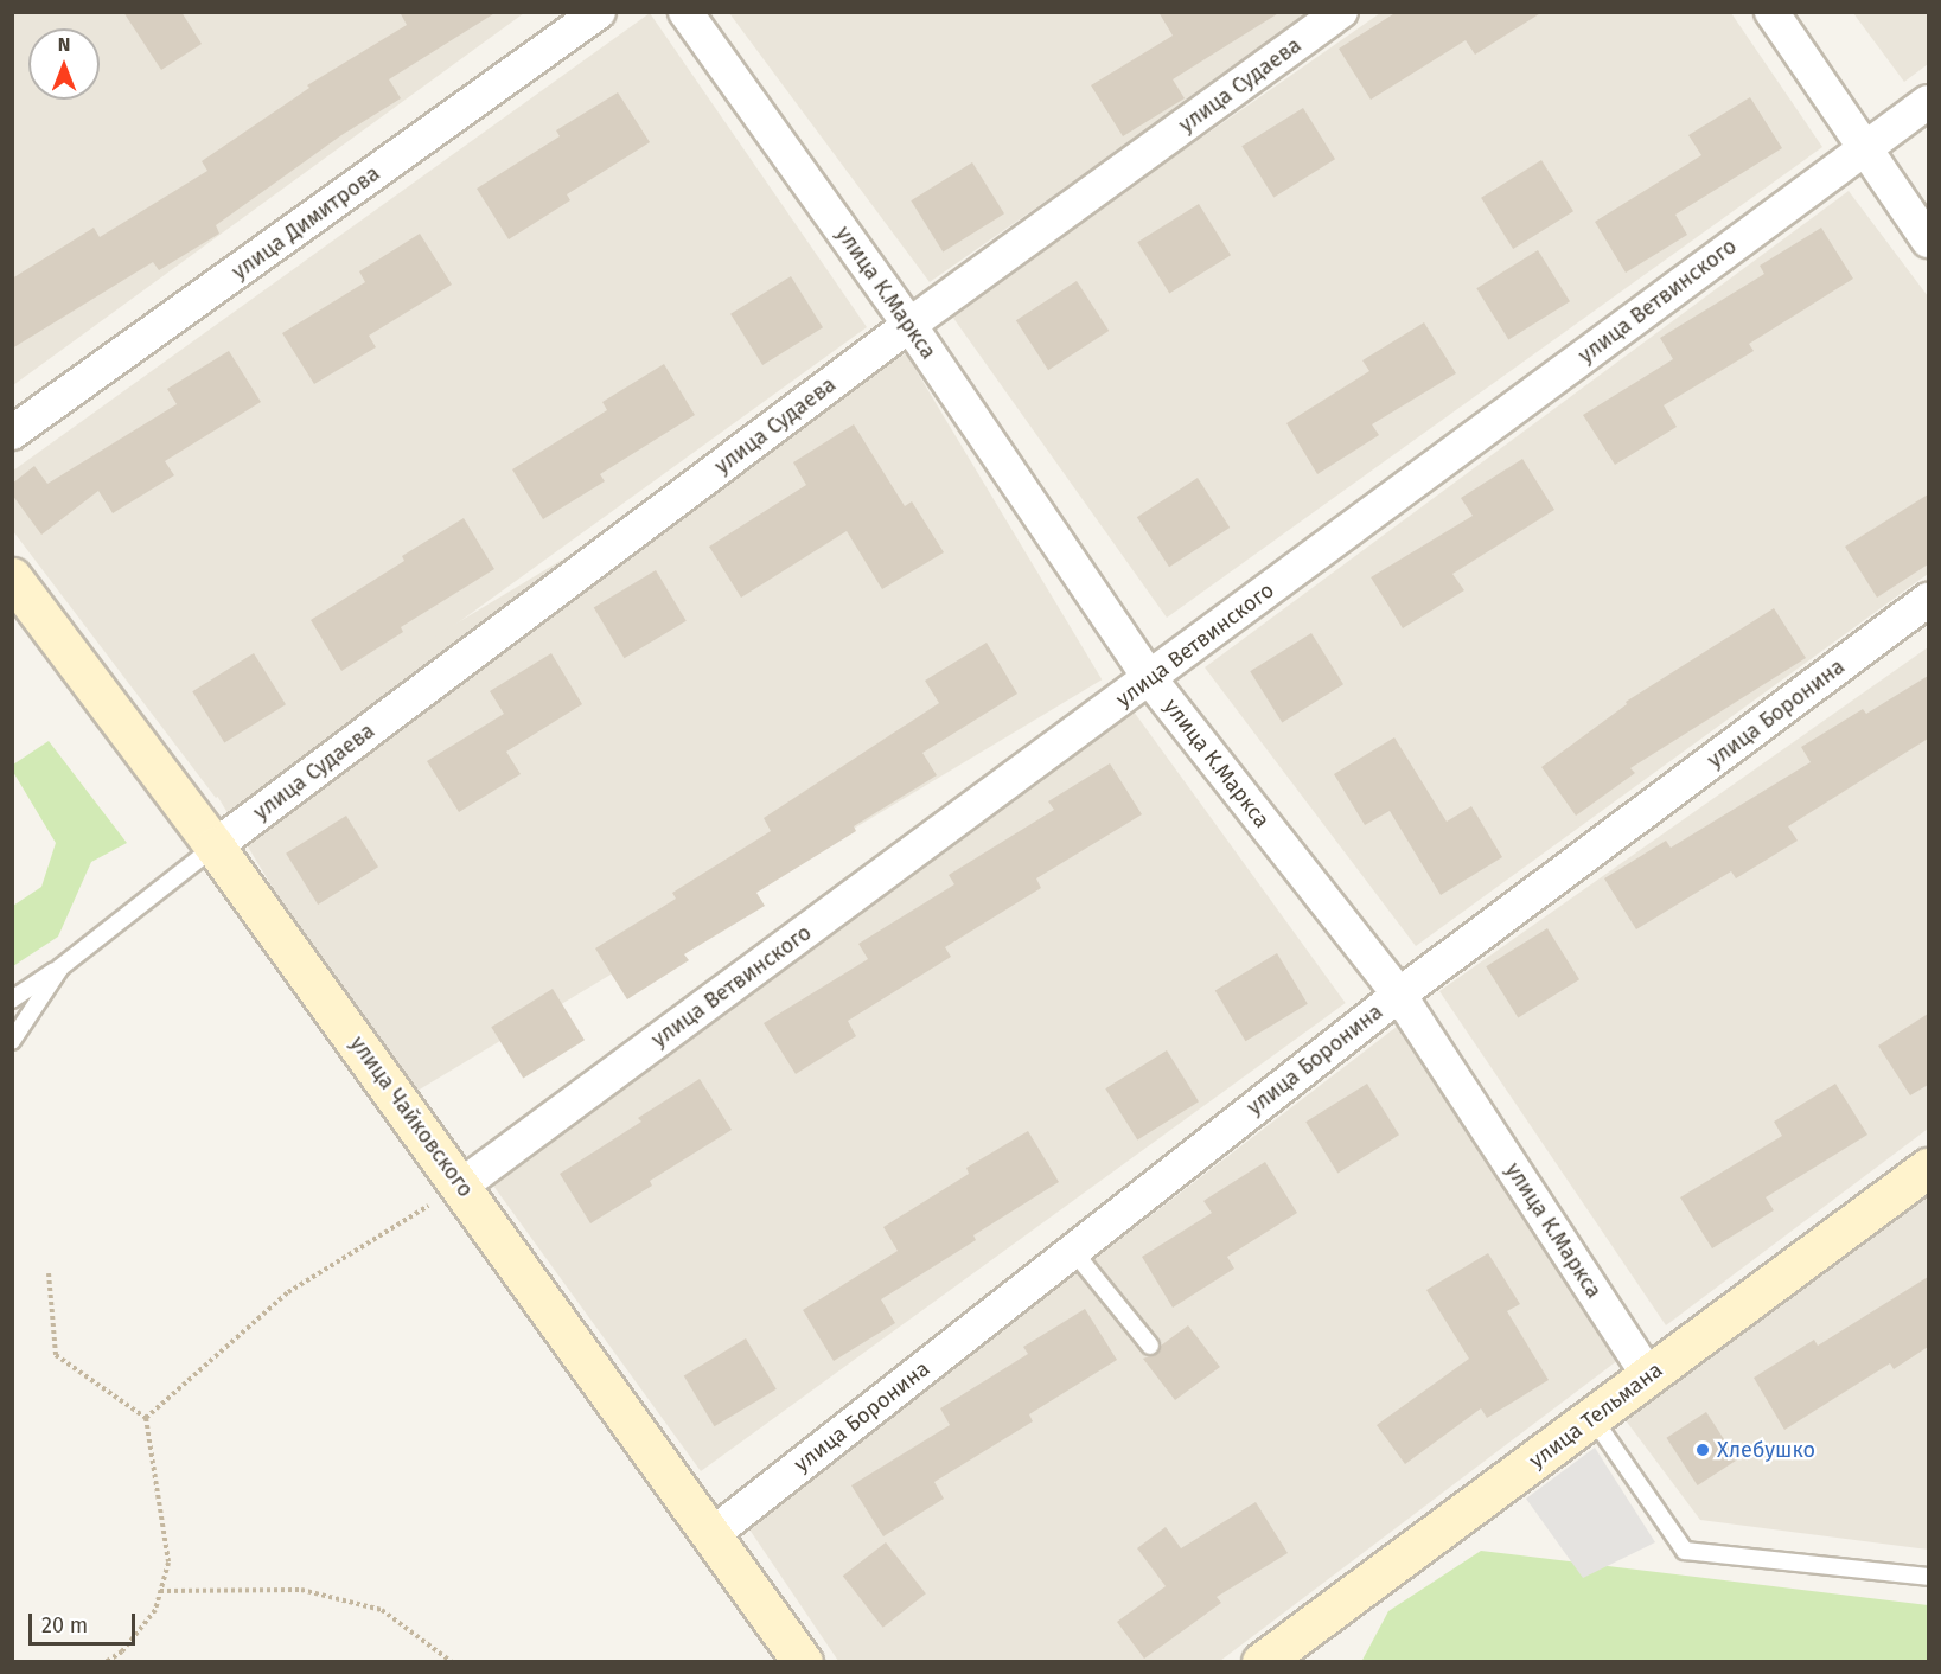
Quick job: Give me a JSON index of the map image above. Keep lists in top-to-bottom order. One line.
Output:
{"streets":{"street":["улица Судаева","улица Димитрова","улица К.Маркса","улица Ветвинского","улица Боронина","улица Чайковского","улица Тельмана"]},"crossings":[["улица Судаева","улица К.Маркса"],["улица Судаева","улица Чайковского"],["улица К.Маркса","улица Ветвинского"],["улица К.Маркса","улица Боронина"],["улица К.Маркса","улица Тельмана"],["улица Ветвинского","улица Чайковского"],["улица Боронина","улица Чайковского"]],"places":["Хлебушко"],"scale_bar":"20 m","north":"top"}
